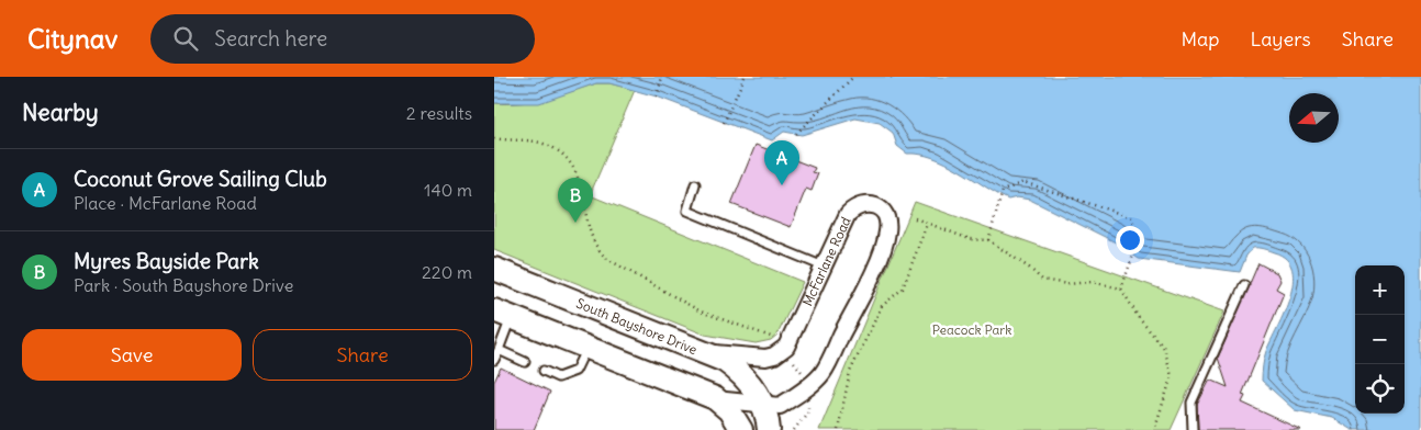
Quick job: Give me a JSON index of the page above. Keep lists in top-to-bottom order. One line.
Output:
{"streets":{"main road":["South Bayshore Drive"],"street":["McFarlane Road"]},"crossings":[["McFarlane Road","South Bayshore Drive"]],"parks":["Peacock Park"],"north":"left","page":{"header":"Citynav","search":"Search here","nav":["Map","Layers","Share"],"heading":["Nearby","2 results"],"pins":["A","B"],"list":[{"mark":"A","name":"Coconut Grove Sailing Club","note":"Place · McFarlane Road","value":"140 m"},{"mark":"B","name":"Myres Bayside Park","note":"Park · South Bayshore Drive","value":"220 m"}],"map_buttons":["+","−"],"buttons":["Save","Share"]}}
